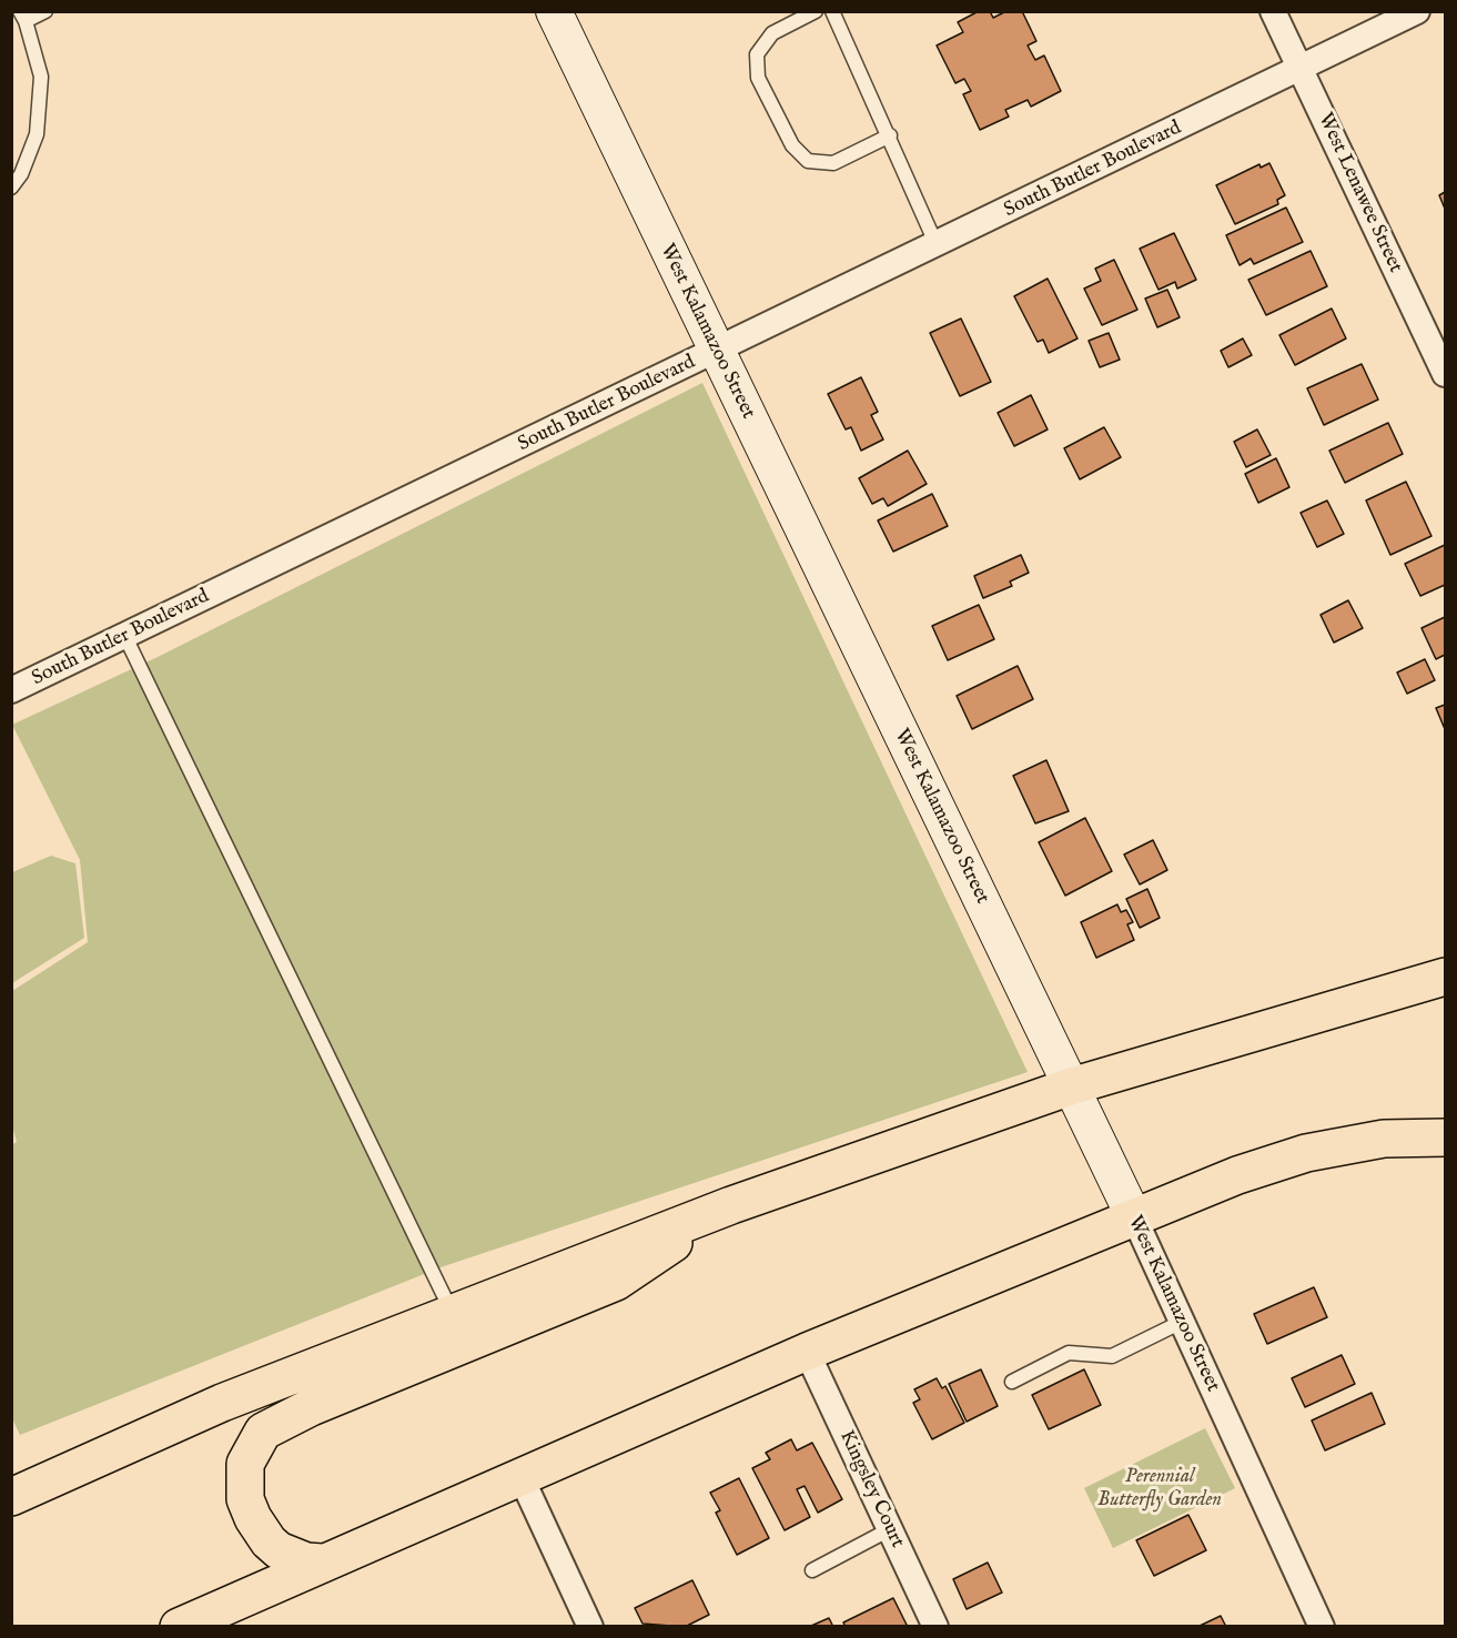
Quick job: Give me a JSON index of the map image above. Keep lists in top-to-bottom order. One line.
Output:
{"streets":{"street":["South Butler Boulevard","West Lenawee Street","West Kalamazoo Street","Kingsley Court"]},"crossings":[["South Butler Boulevard","West Lenawee Street"],["South Butler Boulevard","West Kalamazoo Street"]],"parks":["Perennial Butterfly Garden"]}
